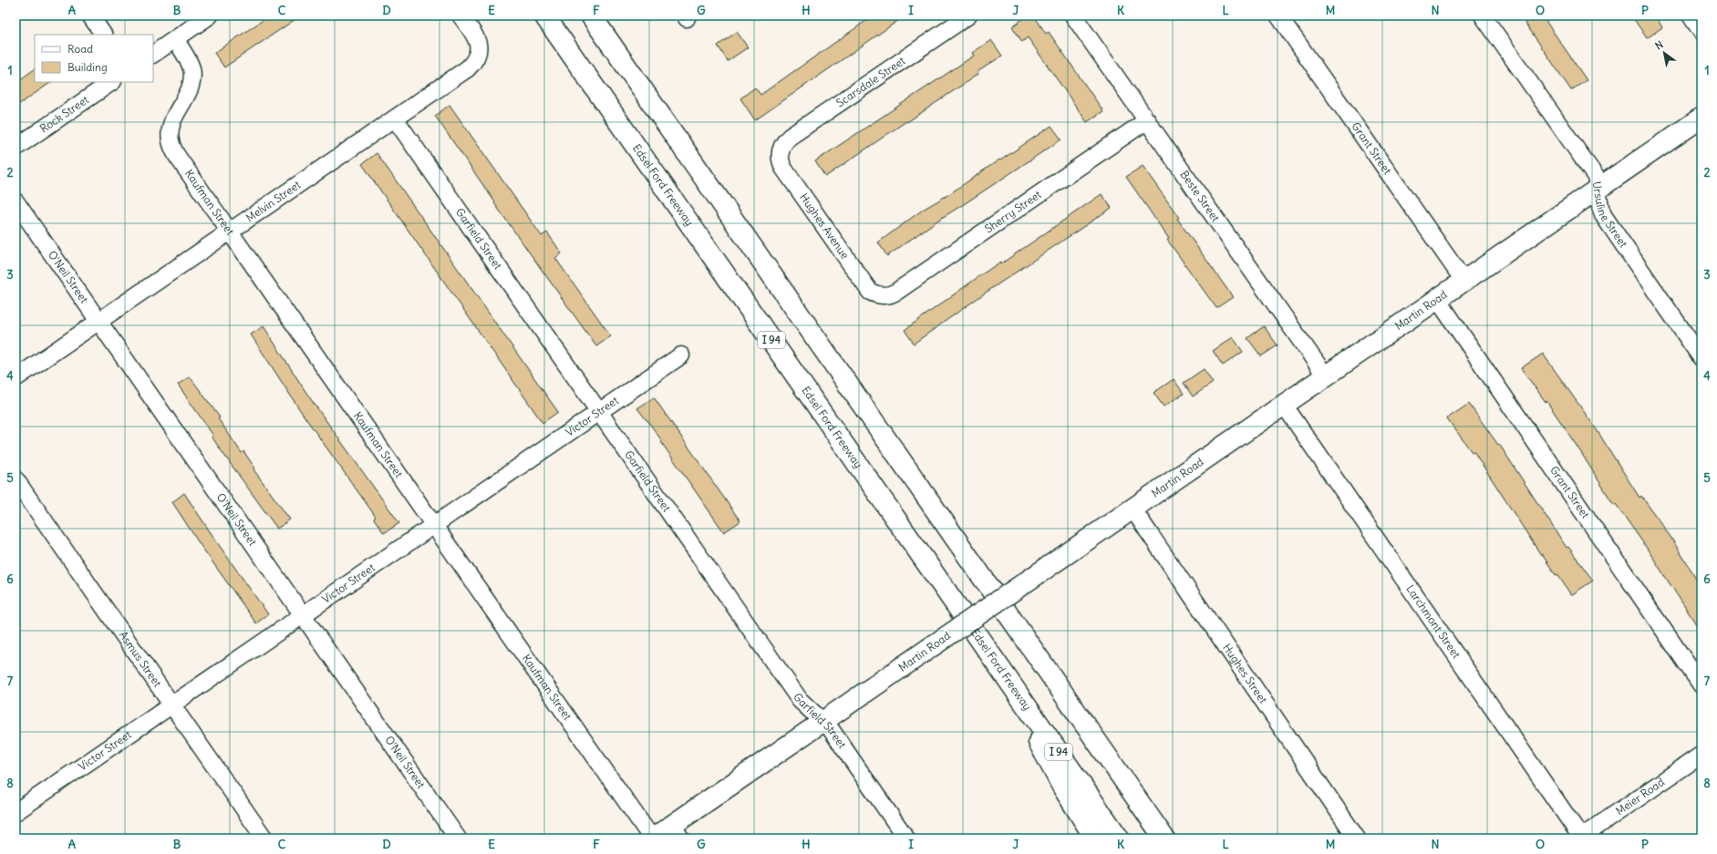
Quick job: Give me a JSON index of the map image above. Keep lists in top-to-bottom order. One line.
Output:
{"streets":{"main road":["Edsel Ford Freeway","Martin Road","I 94"],"street":["Scarsdale Street","Rock Street","Grant Street","Beste Street","Melvin Street","Kaufman Street","Sherry Street","Ursuline Street","Hughes Avenue","Garfield Street","O'Neil Street","Victor Street","Larchmont Street","Asmus Street","Hughes Street","Meier Road"]},"crossings":[["Scarsdale Street","Hughes Avenue"],["Grant Street","Martin Road"],["Beste Street","Sherry Street"],["Beste Street","Martin Road"],["Melvin Street","Kaufman Street"],["Melvin Street","Garfield Street"],["Melvin Street","O'Neil Street"],["Kaufman Street","Martin Road"],["Kaufman Street","Victor Street"],["Sherry Street","Hughes Avenue"],["Ursuline Street","Martin Road"],["Garfield Street","Martin Road"],["Garfield Street","Victor Street"],["O'Neil Street","Victor Street"],["Martin Road","Larchmont Street"],["Martin Road","Hughes Street"],["Victor Street","Asmus Street"],["Larchmont Street","Meier Road"]],"legend":["Road","Building"],"north":"top left","grid":{"columns":["A","B","C","D","E","F","G","H","I","J","K","L","M","N","O","P"],"rows":["1","2","3","4","5","6","7","8"]}}
